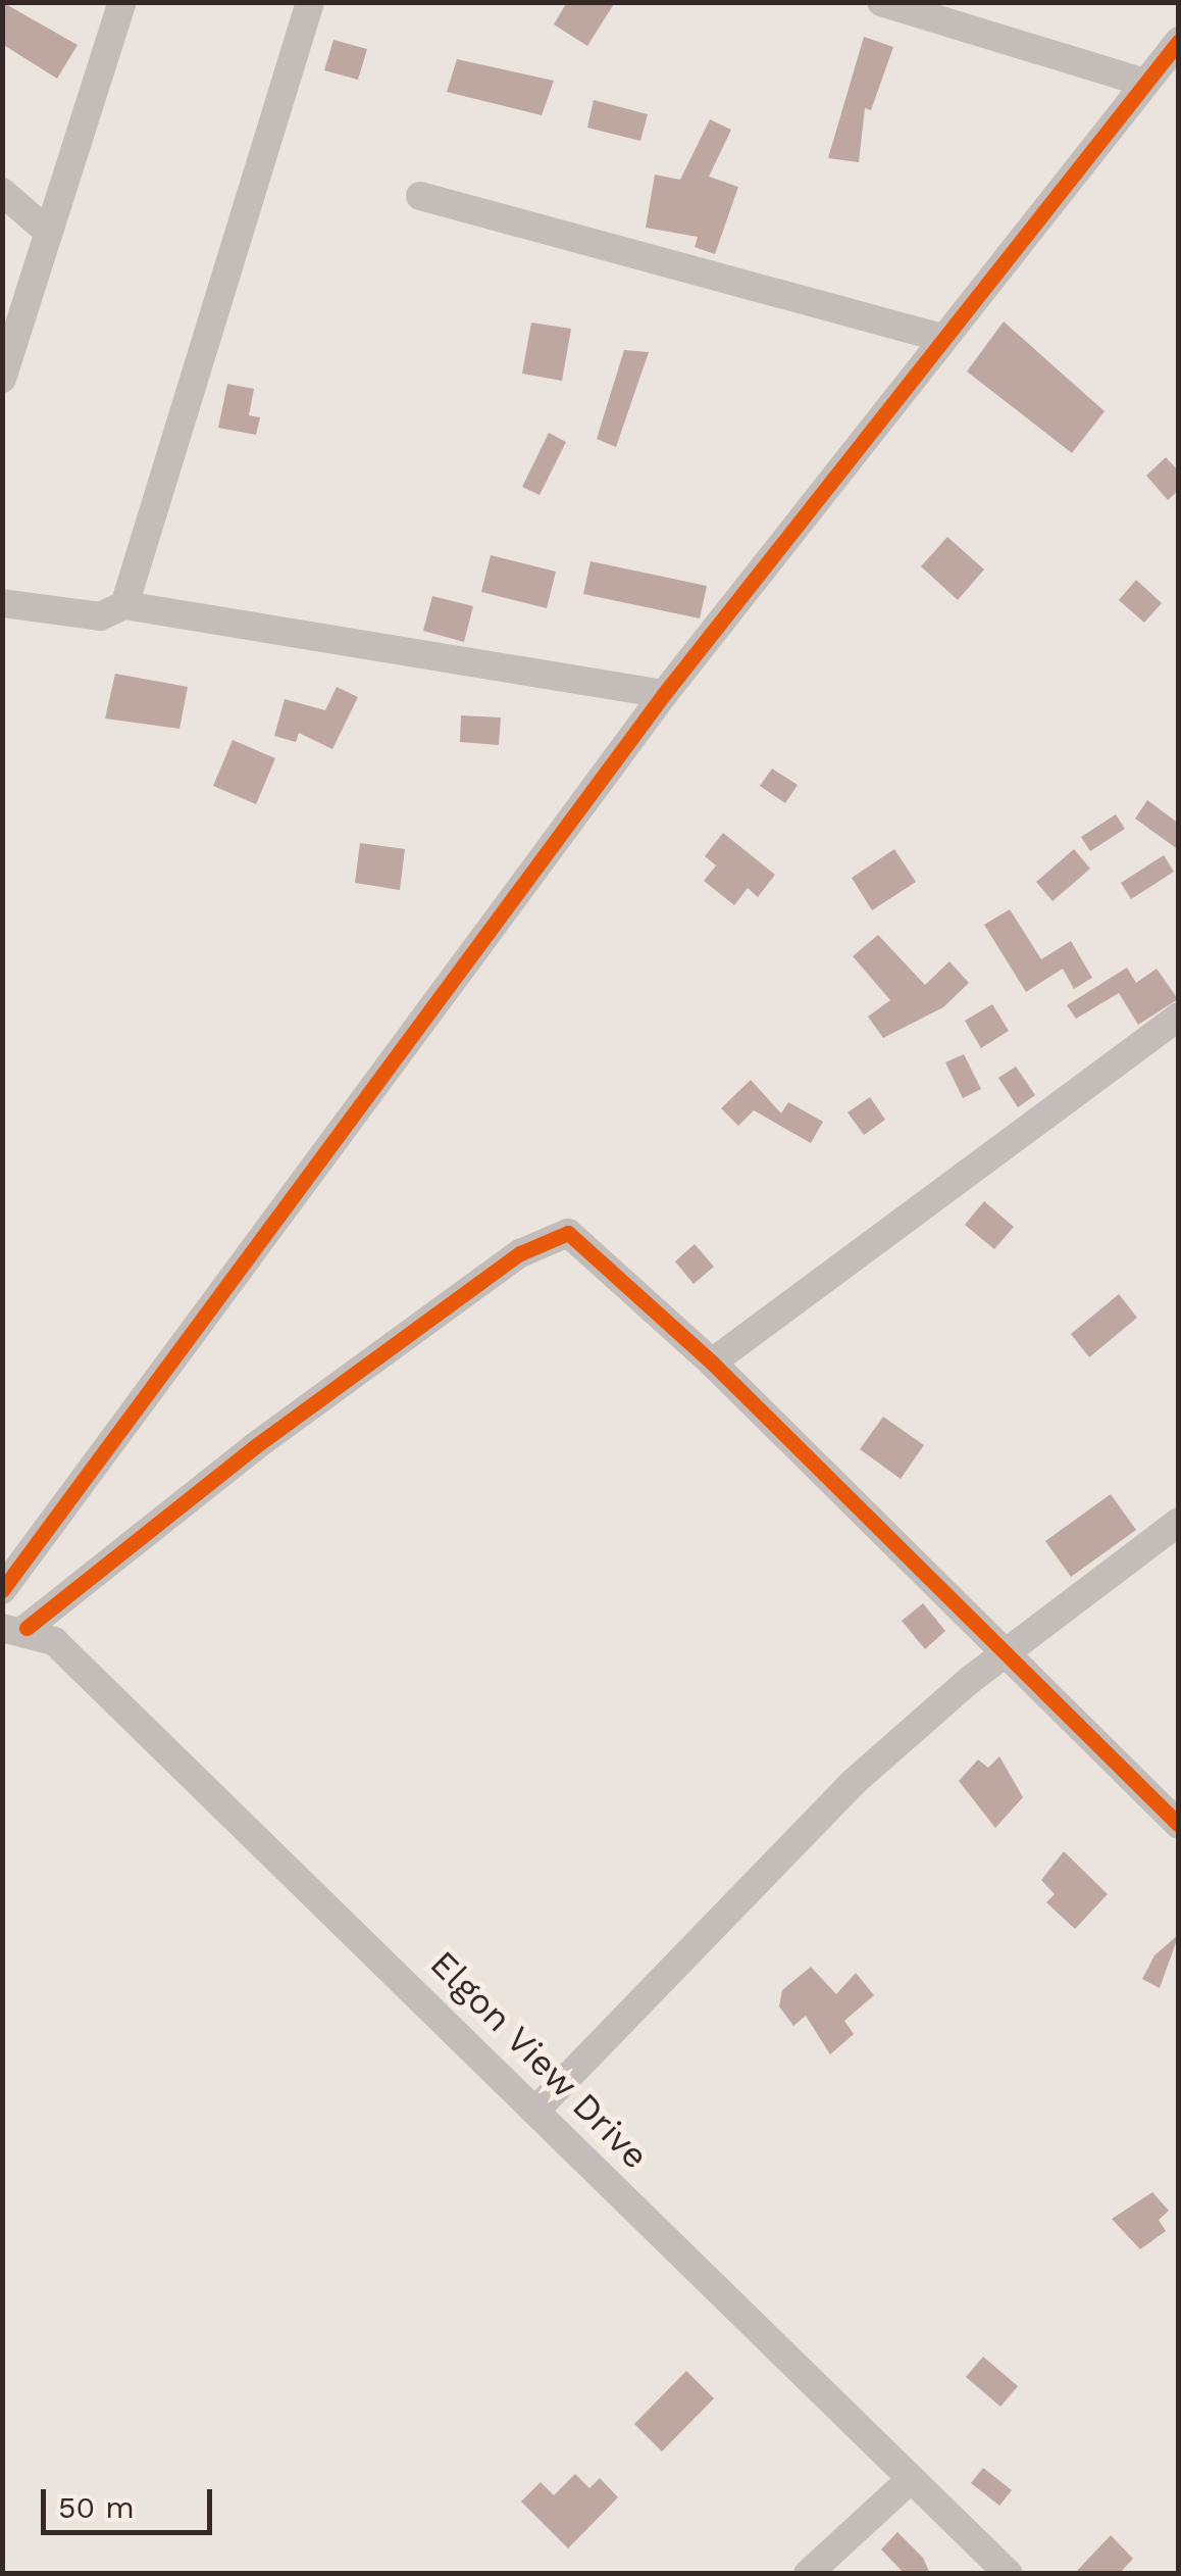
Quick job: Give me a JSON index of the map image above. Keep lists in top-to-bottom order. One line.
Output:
{"streets":{"street":["Elgon View Drive"]},"scale_bar":"50 m"}
